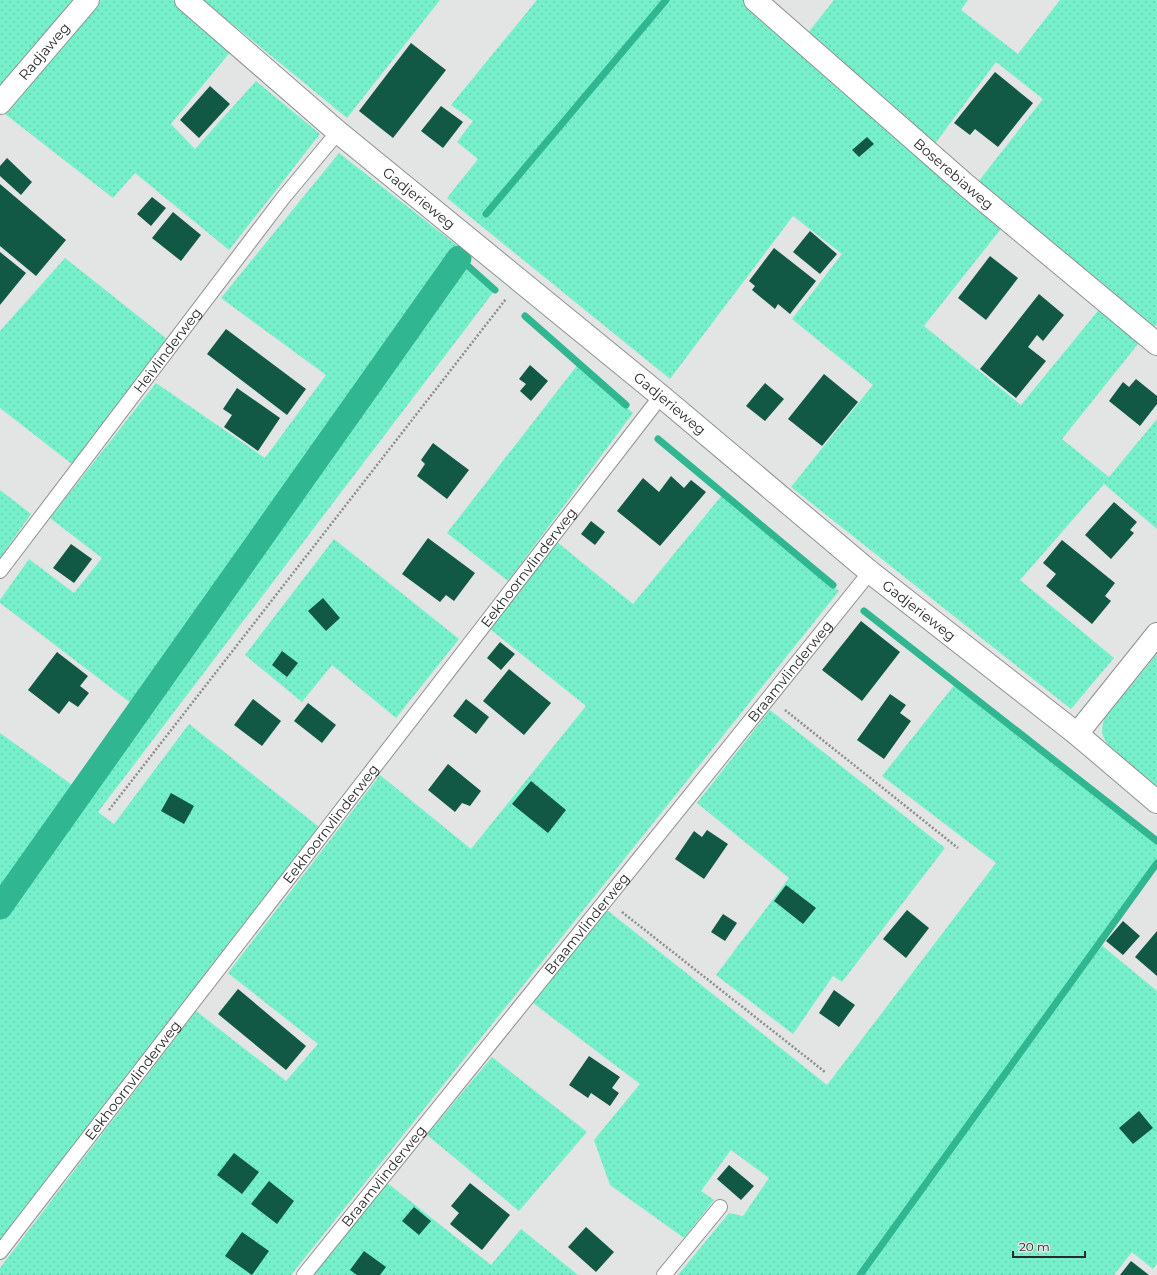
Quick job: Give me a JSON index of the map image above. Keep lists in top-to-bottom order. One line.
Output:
{"streets":{"street":["Radjaweg","Boserebiaweg","Gadjerieweg"],"lane":["Heivlinderweg","Eekhoornvlinderweg","Braamvlinderweg"]},"crossings":[["Gadjerieweg","Heivlinderweg"],["Gadjerieweg","Eekhoornvlinderweg"],["Gadjerieweg","Braamvlinderweg"]],"scale_bar":"20 m"}
